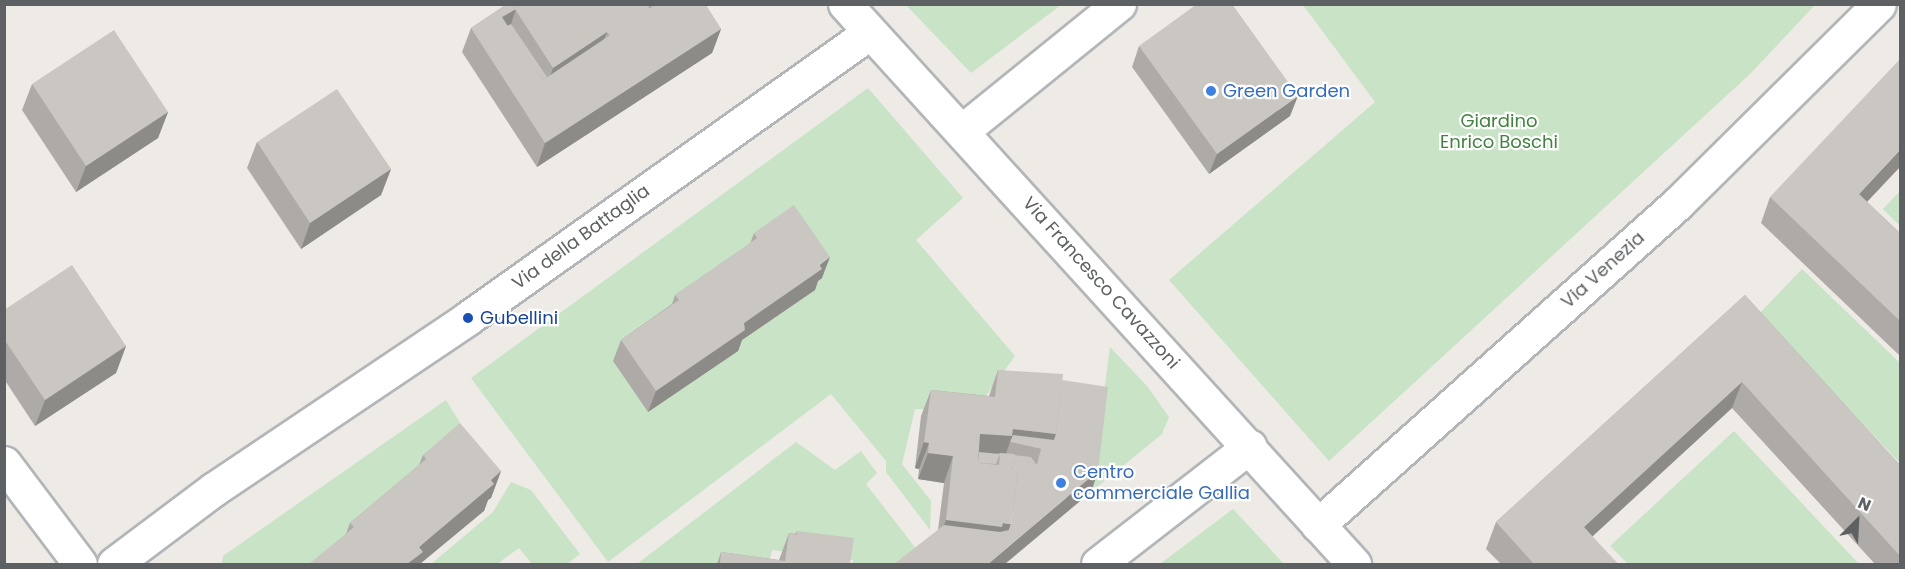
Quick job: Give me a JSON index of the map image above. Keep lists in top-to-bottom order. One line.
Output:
{"streets":{"street":["Via della Battaglia","Via Venezia","Via Francesco Cavazzoni"]},"crossings":[["Via della Battaglia","Via Francesco Cavazzoni"],["Via Venezia","Via Francesco Cavazzoni"]],"parks":["Giardino Enrico Boschi"],"places":["Green Garden","Gubellini","Centro commerciale Gallia"],"north":"top right"}
